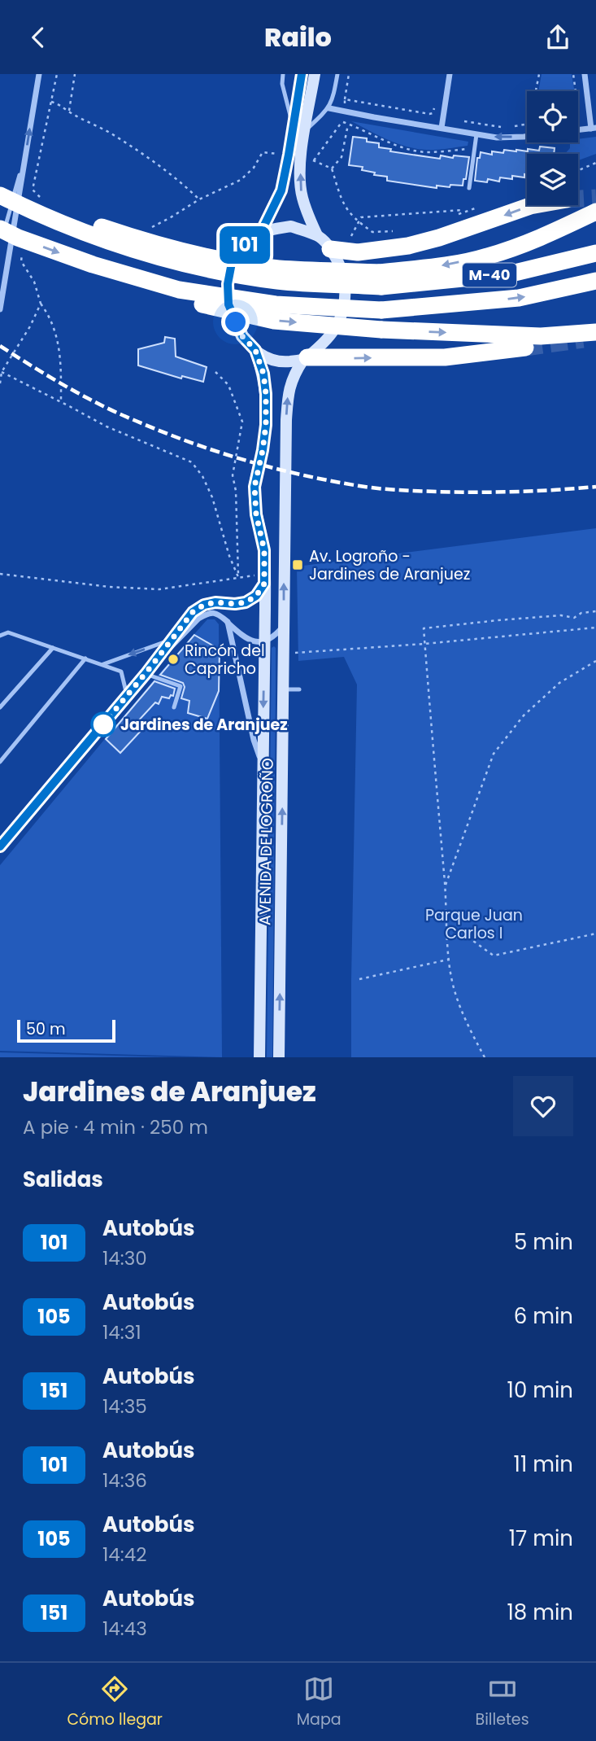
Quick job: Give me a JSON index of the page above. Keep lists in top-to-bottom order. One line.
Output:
{"streets":{"highway":["M-40"],"main road":["AVENIDA DE LOGROÑO"]},"parks":["Parque Juan Carlos I"],"places":{"transit":["Av. Logroño - Jardines de Aranjuez"],"other":["Rincón del Capricho","Jardines de Aranjuez"]},"lines":["bus line 101"],"scale_bar":"50 m","page":{"header":"Railo","on_map":"101","scale":"50 m","heading":[["Jardines de Aranjuez","A pie · 4 min · 250 m"],"Salidas"],"list":[{"mark":"101","name":"Autobús","note":"14:30","value":"5 min"},{"mark":"105","name":"Autobús","note":"14:31","value":"6 min"},{"mark":"151","name":"Autobús","note":"14:35","value":"10 min"},{"mark":"101","name":"Autobús","note":"14:36","value":"11 min"},{"mark":"105","name":"Autobús","note":"14:42","value":"17 min"},{"mark":"151","name":"Autobús","note":"14:43","value":"18 min"}],"tabs":["Cómo llegar","Mapa","Billetes"]}}
